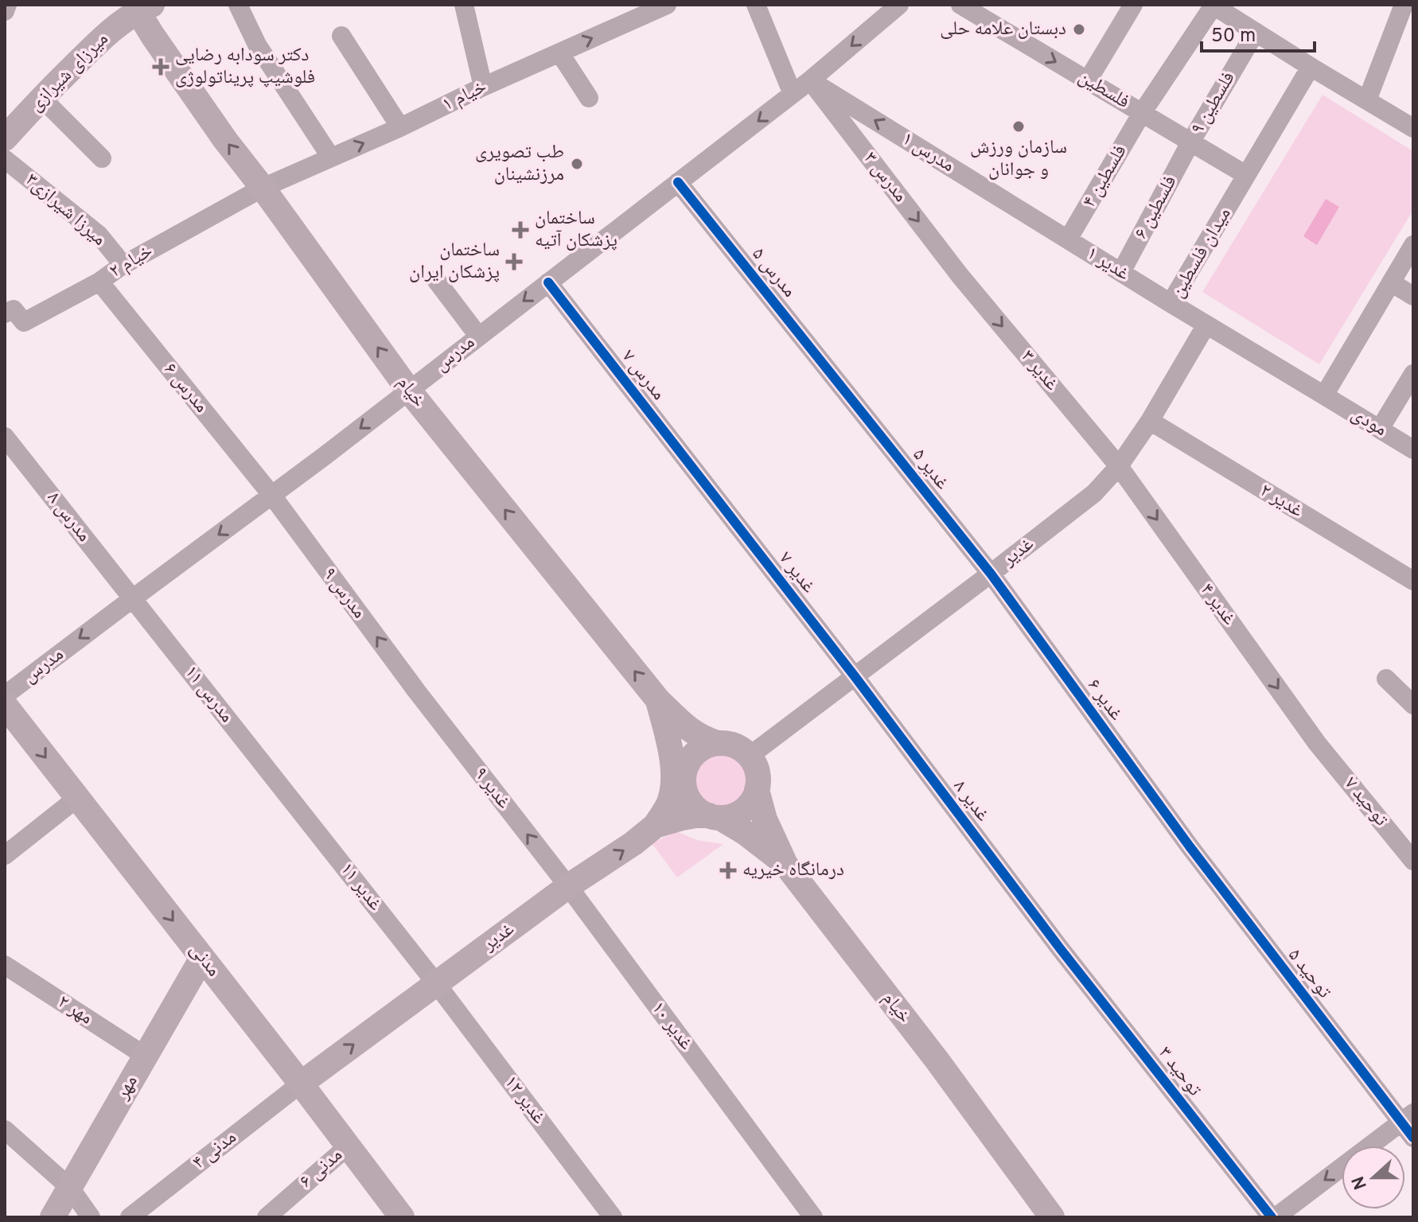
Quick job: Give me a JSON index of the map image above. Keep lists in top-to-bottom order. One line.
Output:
{"streets":{"main road":["میرزای شیرازی","خیام","غدیر","مدنی","مهر"],"street":["فلسطین","خیام ۱","فلسطین ۹","مدرس ۱","فلسطین ۴","مدرس ۳","فلسطین ۶","میرزا شیرازی۳","میدان فلسطین","خیام ۲","غدیر ۱","مدرس ۵","مدرس","غدیر ۳","مدرس ۷","مدرس ۶","مودی","غدیر ۵","غدیر ۲","مدرس ۸","غدیر ۷","مدرس ۹","غدیر ۴","مدرس ۱۱","غدیر ۶","غدیر ۹","غدیر ۸","توحید ۷","غدیر ۱۱","توحید ۵","مهر ۲","غدیر ۱۰","توحید ۳","غدیر ۱۲","مدنی ۴","مدنی ۶"]},"crossings":[["میرزای شیرازی","خیام"],["فلسطین","فلسطین ۹"],["فلسطین","فلسطین ۴"],["فلسطین","فلسطین ۶"],["فلسطین","میدان فلسطین"],["خیام ۱","خیام ۲"],["خیام ۱","خیام"],["فلسطین ۹","فلسطین ۶"],["مدرس ۱","مدرس ۳"],["مدرس ۱","غدیر ۱"],["مدرس ۱","مدرس"],["فلسطین ۴","غدیر ۱"],["مدرس ۳","مدرس"],["مدرس ۳","غدیر ۳"],["فلسطین ۶","غدیر ۱"],["میرزا شیرازی۳","خیام ۲"],["میدان فلسطین","غدیر ۱"],["میدان فلسطین","مودی"],["میدان فلسطین","غدیر"],["خیام ۲","مدرس ۶"],["خیام ۲","خیام"],["مدرس ۵","مدرس"],["مدرس ۵","غدیر ۵"],["مدرس","مدرس ۷"],["مدرس","مدرس ۶"],["مدرس","خیام"],["مدرس","مدرس ۸"],["مدرس","مدرس ۹"],["مدرس","مدرس ۱۱"],["غدیر ۳","غدیر"],["غدیر ۳","غدیر ۴"],["مدرس ۷","غدیر ۷"],["مدرس ۶","مدرس ۹"],["خیام","غدیر"],["غدیر ۵","غدیر"],["غدیر ۵","غدیر ۶"],["غدیر ۲","غدیر"],["مدرس ۸","مدرس ۱۱"],["غدیر","غدیر ۷"],["غدیر","غدیر ۴"],["غدیر","غدیر ۶"],["غدیر","غدیر ۹"],["غدیر","غدیر ۸"],["غدیر","غدیر ۱۱"],["غدیر","مدنی"],["غدیر","غدیر ۱۰"],["غدیر","غدیر ۱۲"],["غدیر","مدنی ۴"],["غدیر ۷","غدیر ۸"],["مدرس ۹","غدیر ۹"],["غدیر ۴","توحید ۷"],["مدرس ۱۱","غدیر ۱۱"],["غدیر ۶","توحید ۵"],["غدیر ۹","غدیر ۱۰"],["غدیر ۸","توحید ۳"],["غدیر ۱۱","غدیر ۱۲"],["مدنی","مهر"],["مدنی","مدنی ۴"],["مدنی","مدنی ۶"],["مهر ۲","مهر"]],"one_way":["فلسطین","خیام ۱","مدرس ۱","مدرس ۳","مدرس","غدیر ۳","خیام","مدرس ۹","غدیر ۴","غدیر ۹","مدنی"],"places":{"other":["دبستان علامه حلی","سازمان ورزش و جوانان","طب تصویری مرزنشینان"],"health":["دکتر سودابه رضایی فلوشیپ پریناتولوژی","ساختمان پزشکان آتیه","ساختمان پزشکان ایران","درمانگاه خیریه"]},"scale_bar":"50 m","north":"left"}
